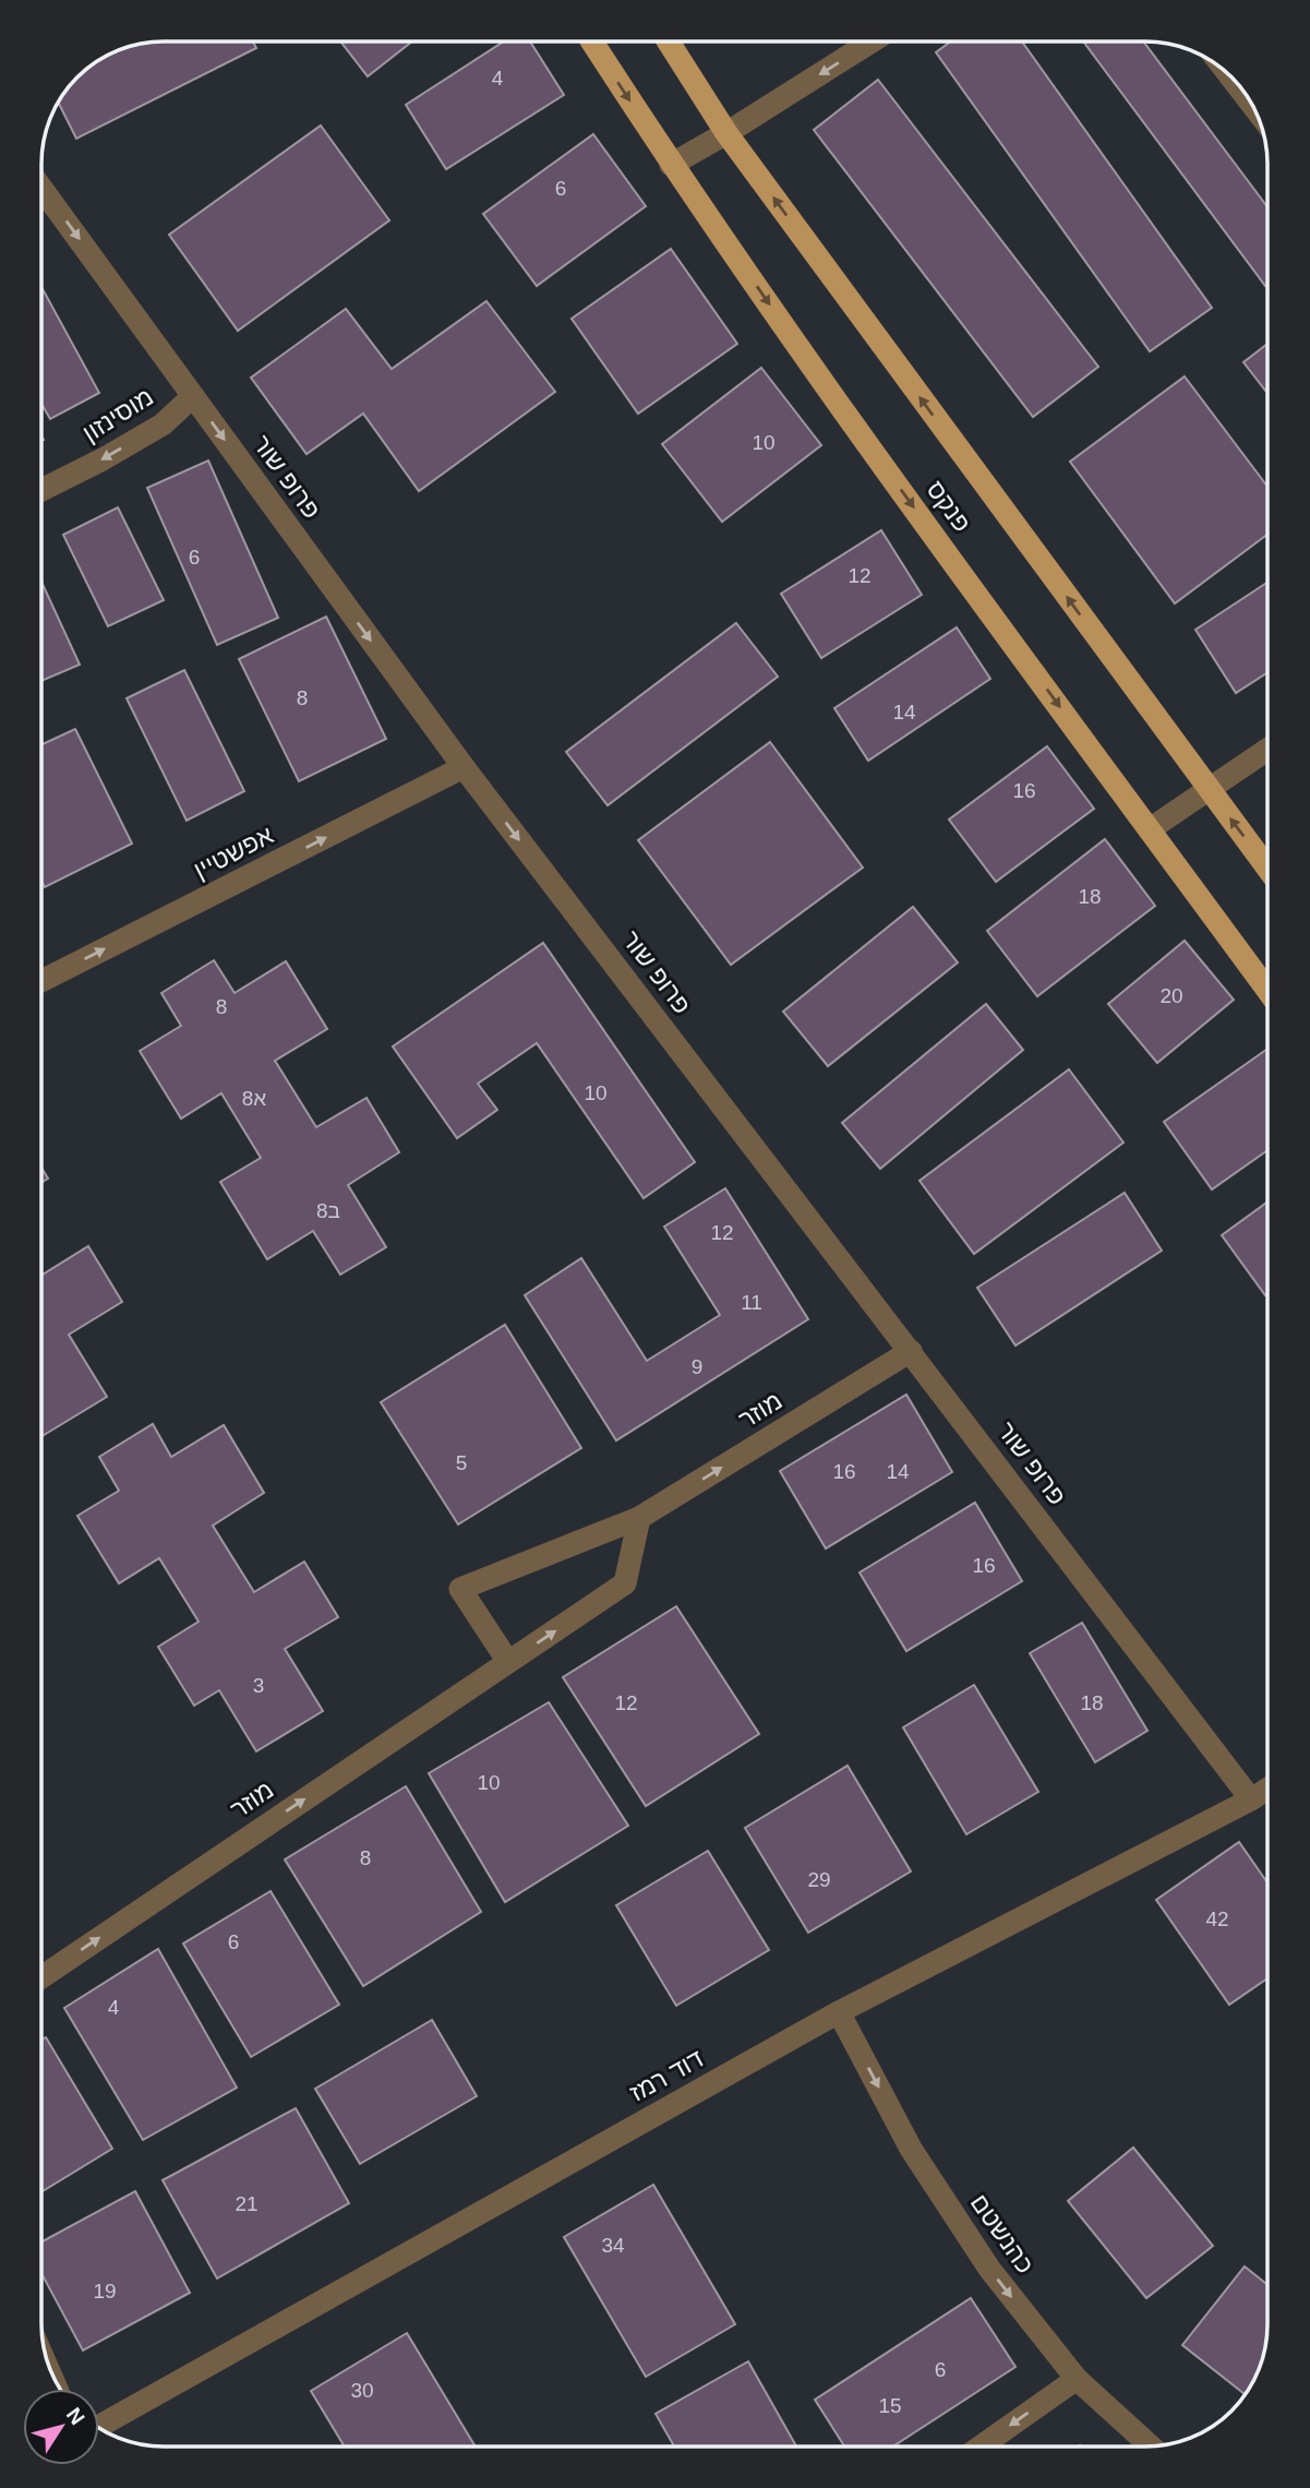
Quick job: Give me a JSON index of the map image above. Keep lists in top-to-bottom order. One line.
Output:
{"streets":{"main road":["פנקס"],"street":["מוסינזון","פרופ שור","אפשטיין","מוזר","דוד רמז","כהנשטם"]},"crossings":[["מוסינזון","פרופ שור"],["פרופ שור","אפשטיין"],["פרופ שור","מוזר"],["פרופ שור","דוד רמז"],["דוד רמז","כהנשטם"]],"one_way":["מוסינזון","פרופ שור","אפשטיין","מוזר","כהנשטם"],"house_numbers":["4","6","10","6","12","8","14","16","18","20","8","10","8א","8ב","12","11","9","5","16","14","16","3","12","18","10","8","29","42","6","4","21","34","19","6","30","15"],"north":"top right"}
